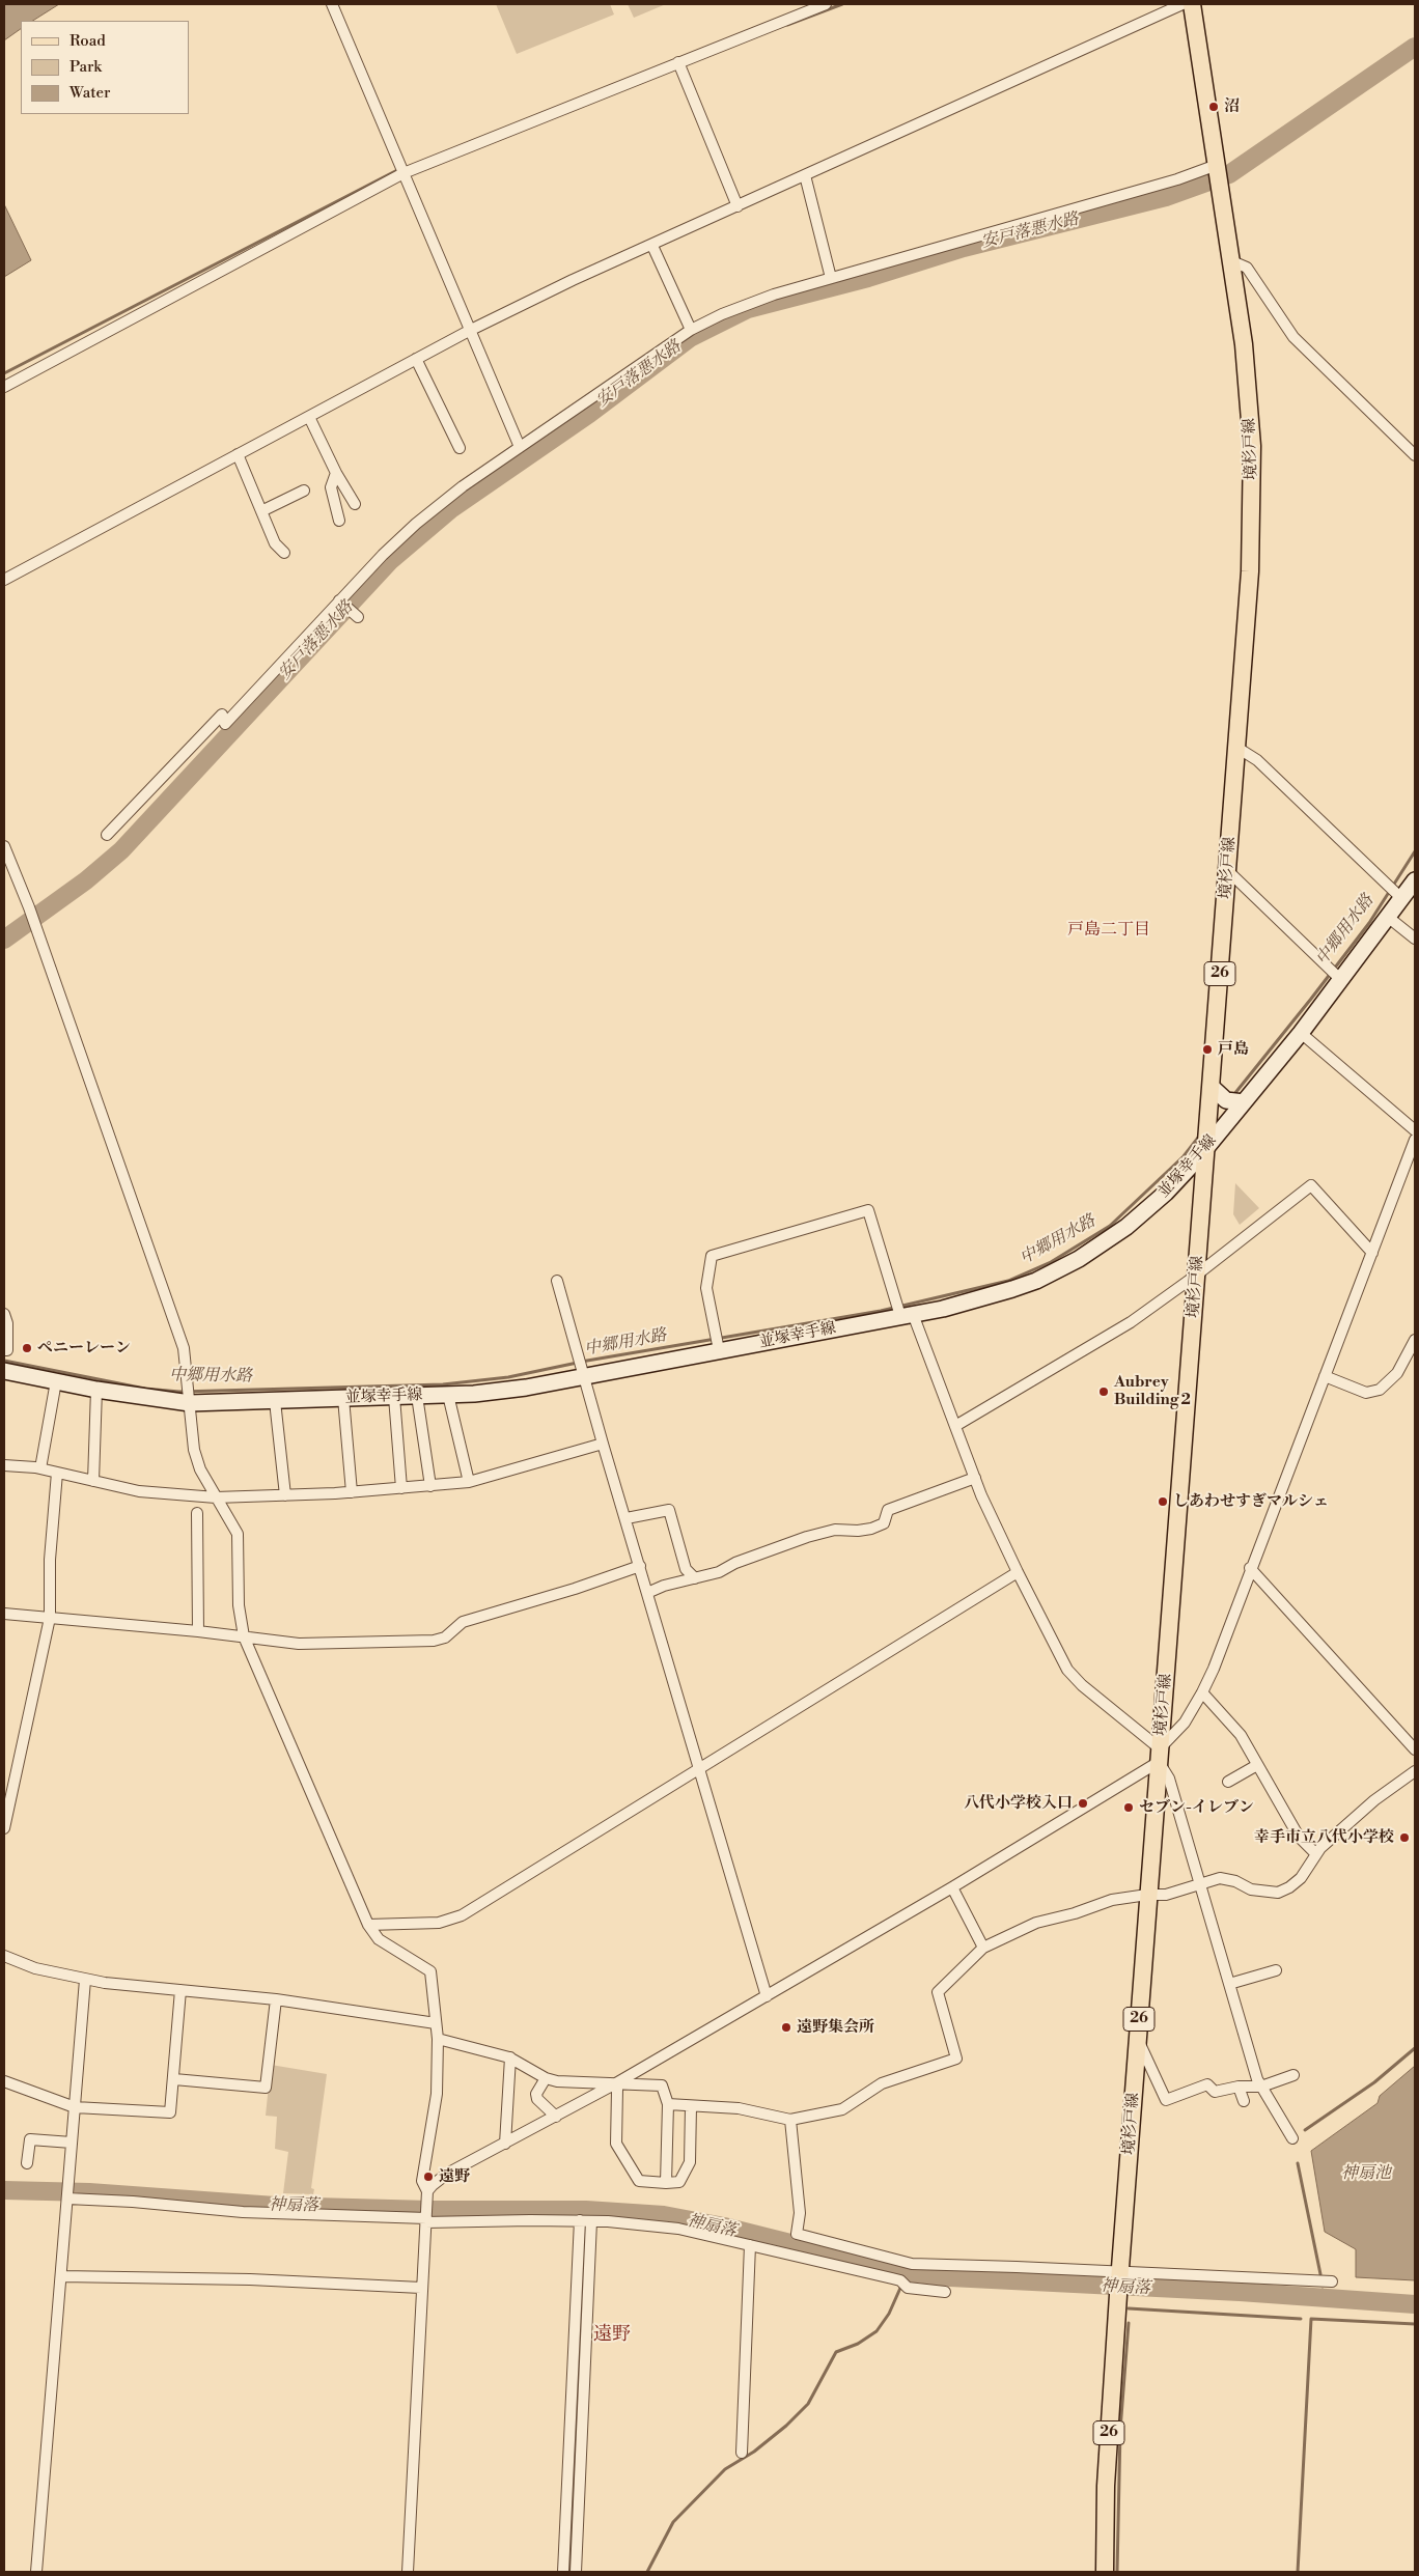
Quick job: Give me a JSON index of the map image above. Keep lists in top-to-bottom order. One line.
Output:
{"streets":{"main road":["境杉戸線","26","並塚幸手線"]},"crossings":[["境杉戸線","並塚幸手線"]],"districts":["戸島二丁目","遠野"],"water":["安戸落悪水路","中郷用水路","神扇池","神扇落"],"places":["沼","戸島","ペニーレーン","Aubrey Building 2","しあわせすぎマルシェ","八代小学校入口","セブン-イレブン","幸手市立八代小学校","遠野集会所","遠野"],"legend":["Road","Park","Water"]}
